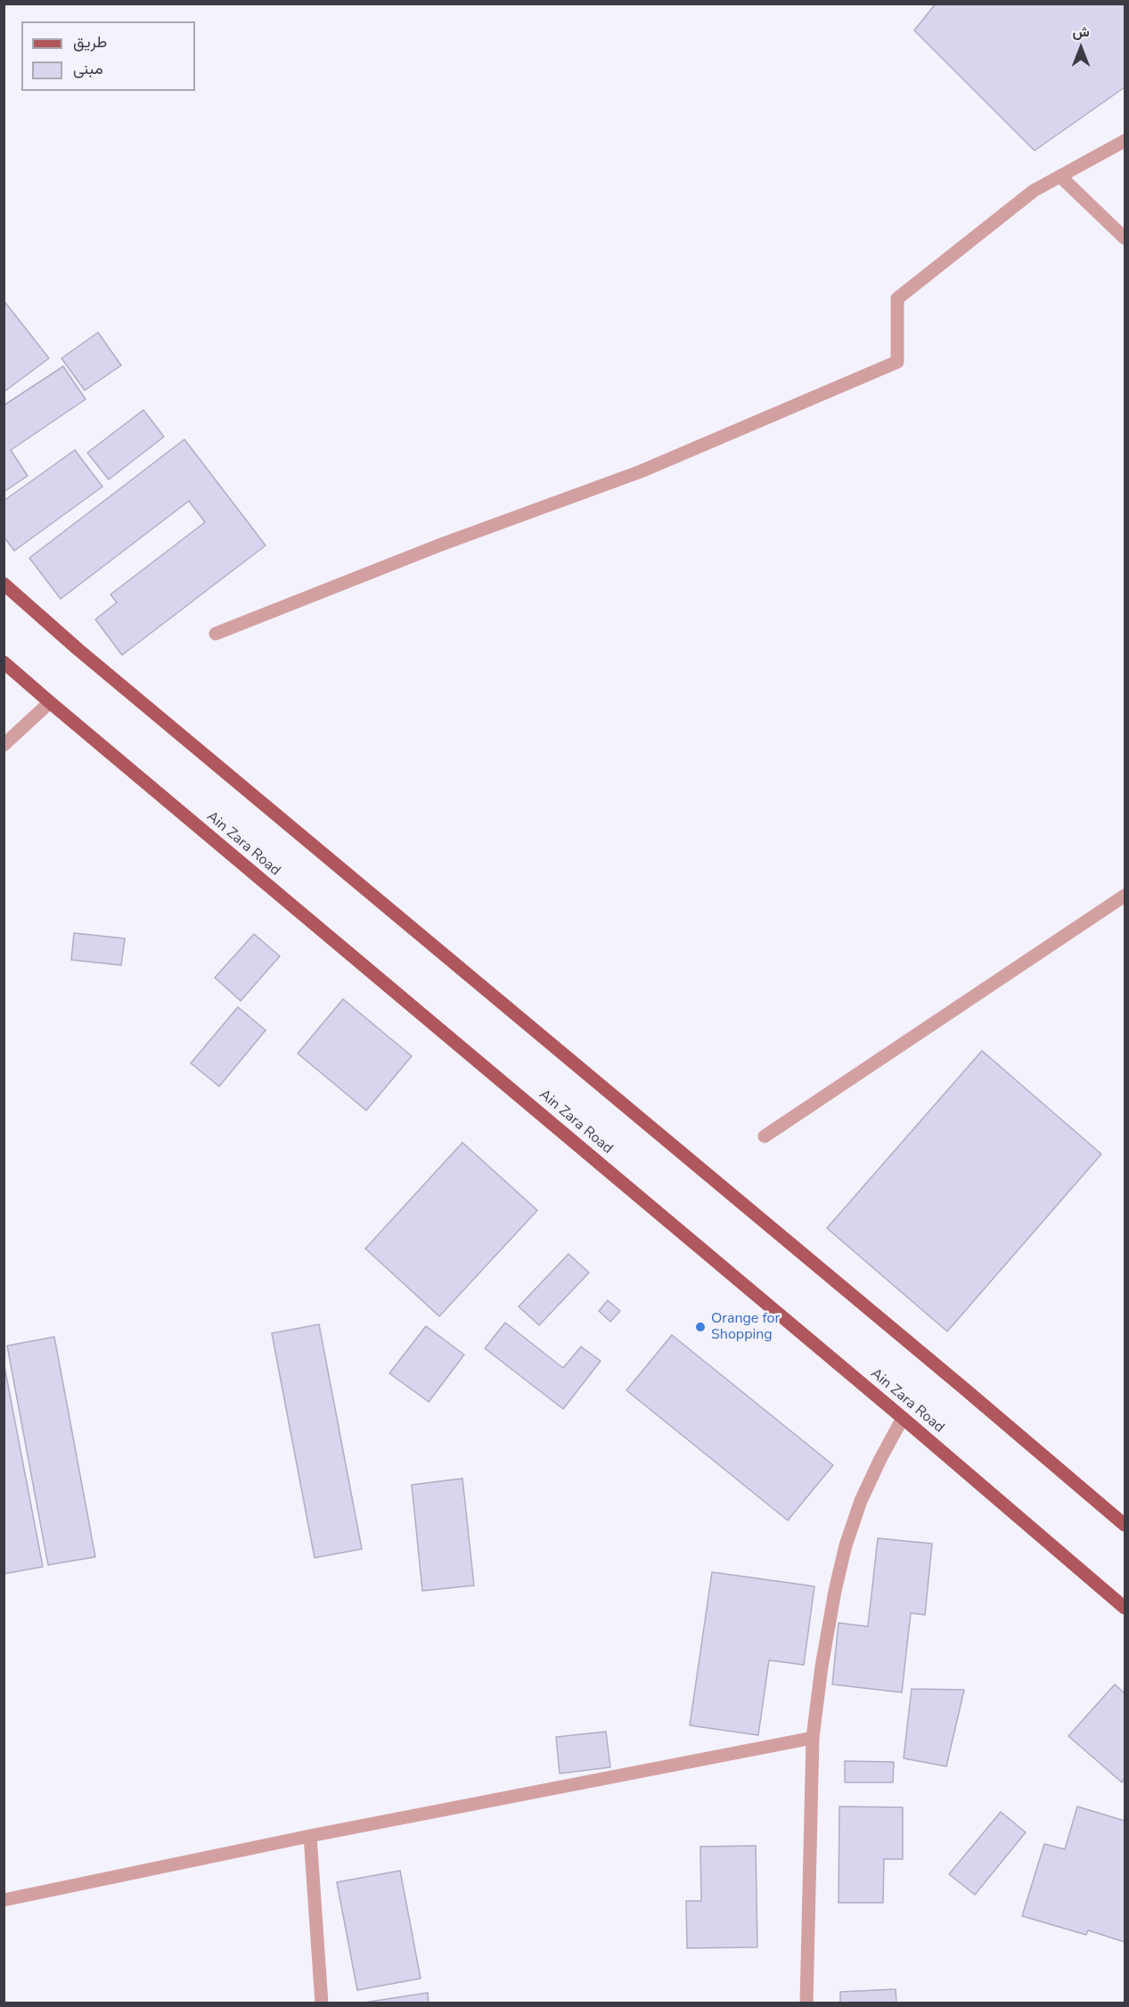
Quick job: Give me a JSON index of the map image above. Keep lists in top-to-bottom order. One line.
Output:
{"streets":{"main road":["Ain Zara Road"]},"places":["Orange for Shopping"],"legend":["طريق","مبنى"],"north":"top"}
